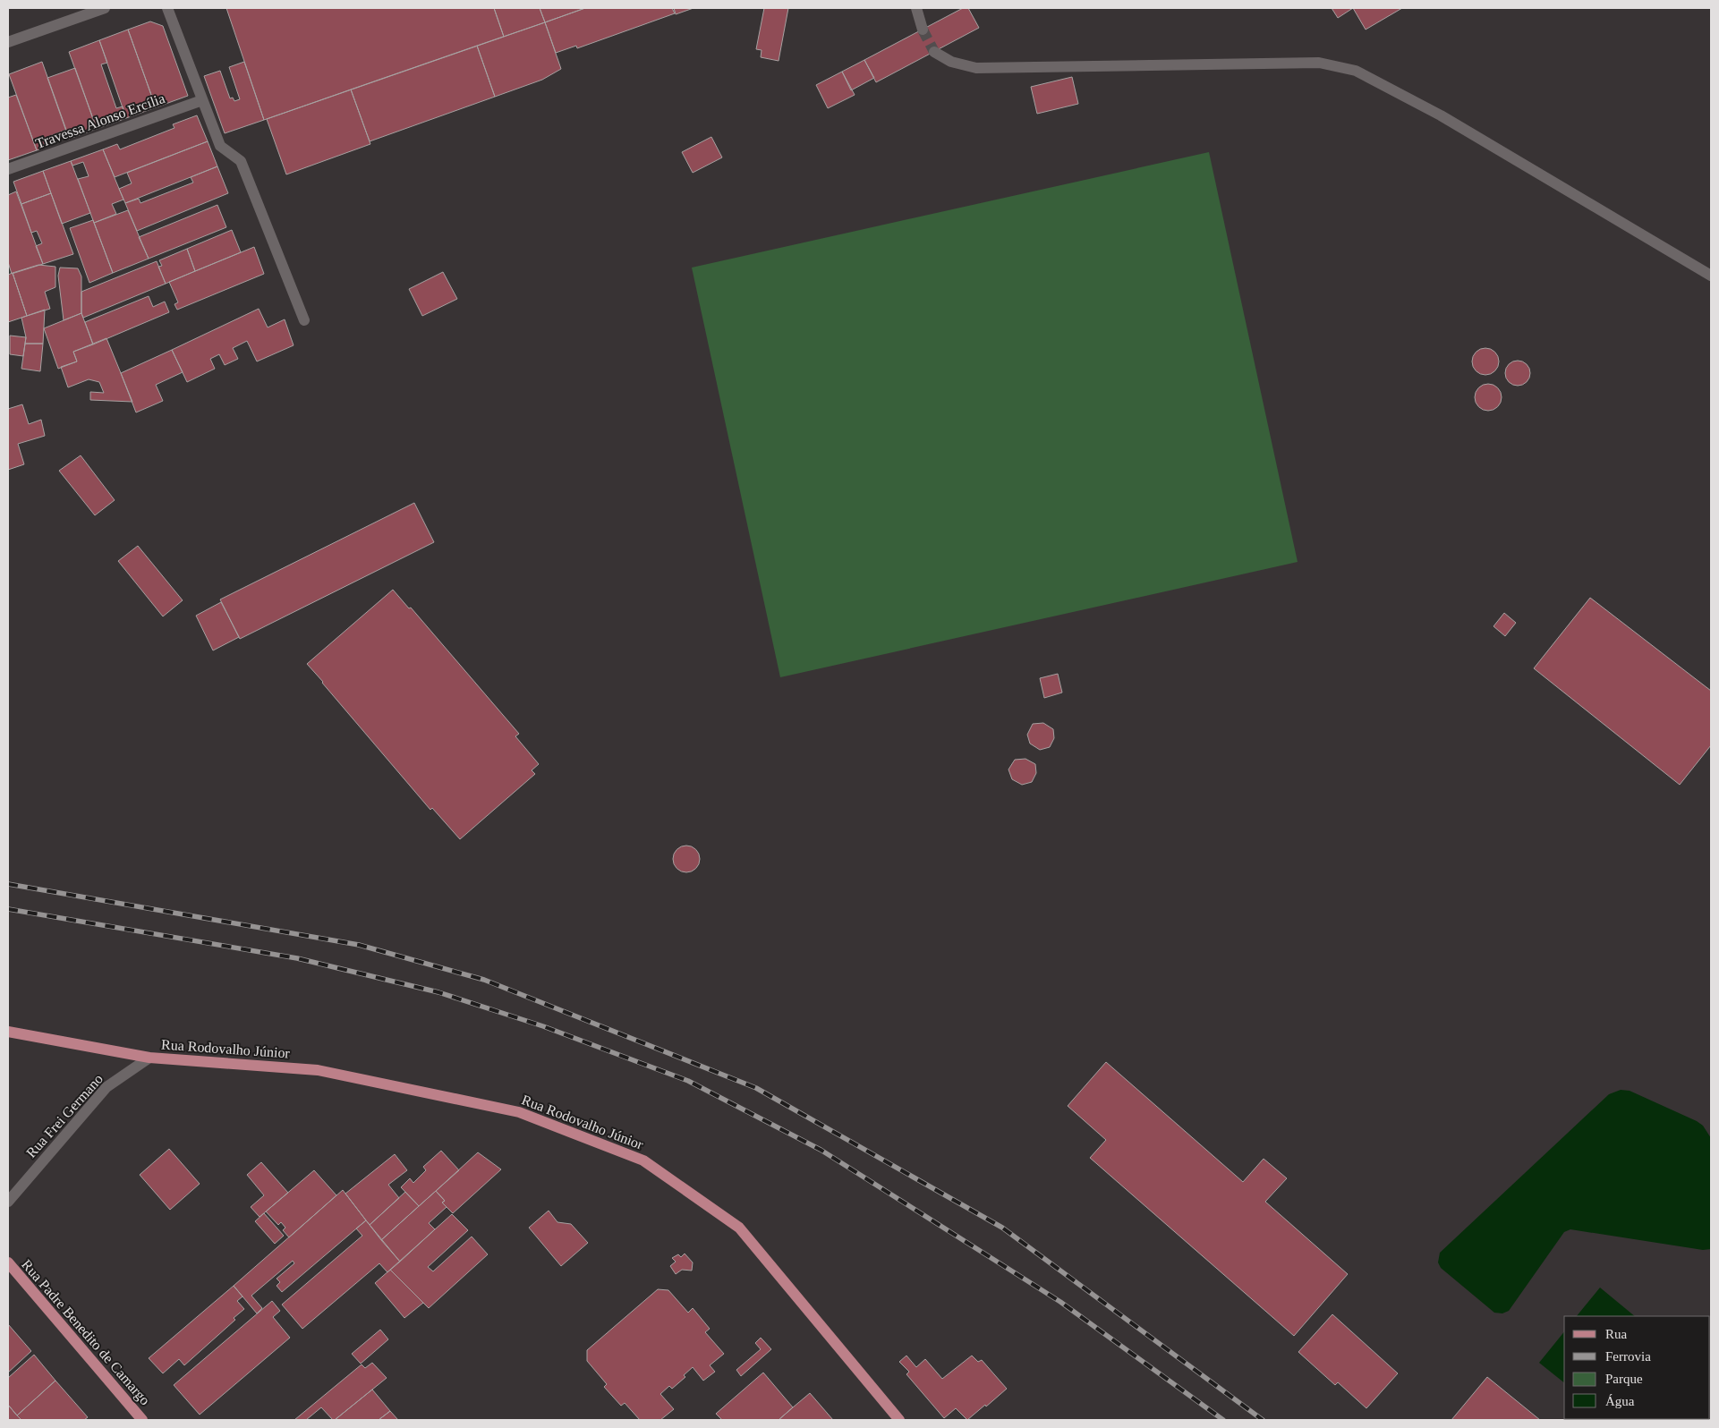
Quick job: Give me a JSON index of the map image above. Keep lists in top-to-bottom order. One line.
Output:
{"streets":{"main road":["Rua Rodovalho Júnior","Rua Padre Benedito de Camargo"],"street":["Travessa Alonso Ercília","Rua Frei Germano"]},"crossings":[["Rua Rodovalho Júnior","Rua Frei Germano"]],"legend":["Rua","Ferrovia","Parque","Água"]}
